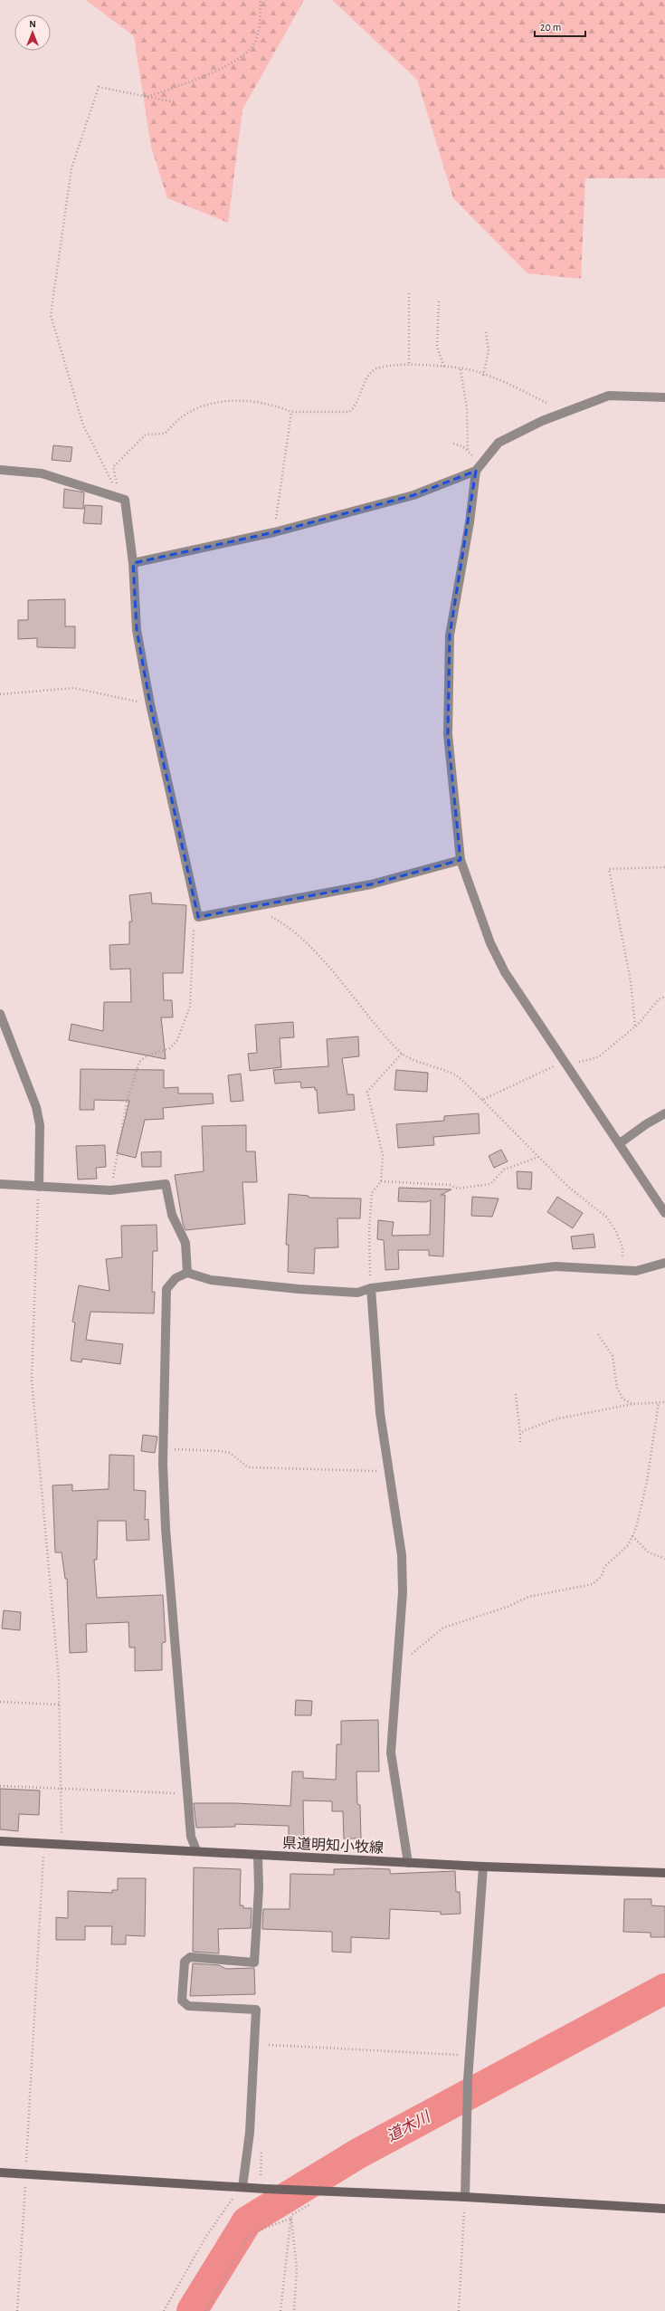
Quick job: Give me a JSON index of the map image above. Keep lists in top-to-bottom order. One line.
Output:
{"streets":{"main road":["県道明知小牧線"]},"water":["道木川"],"scale_bar":"20 m","north":"top"}
